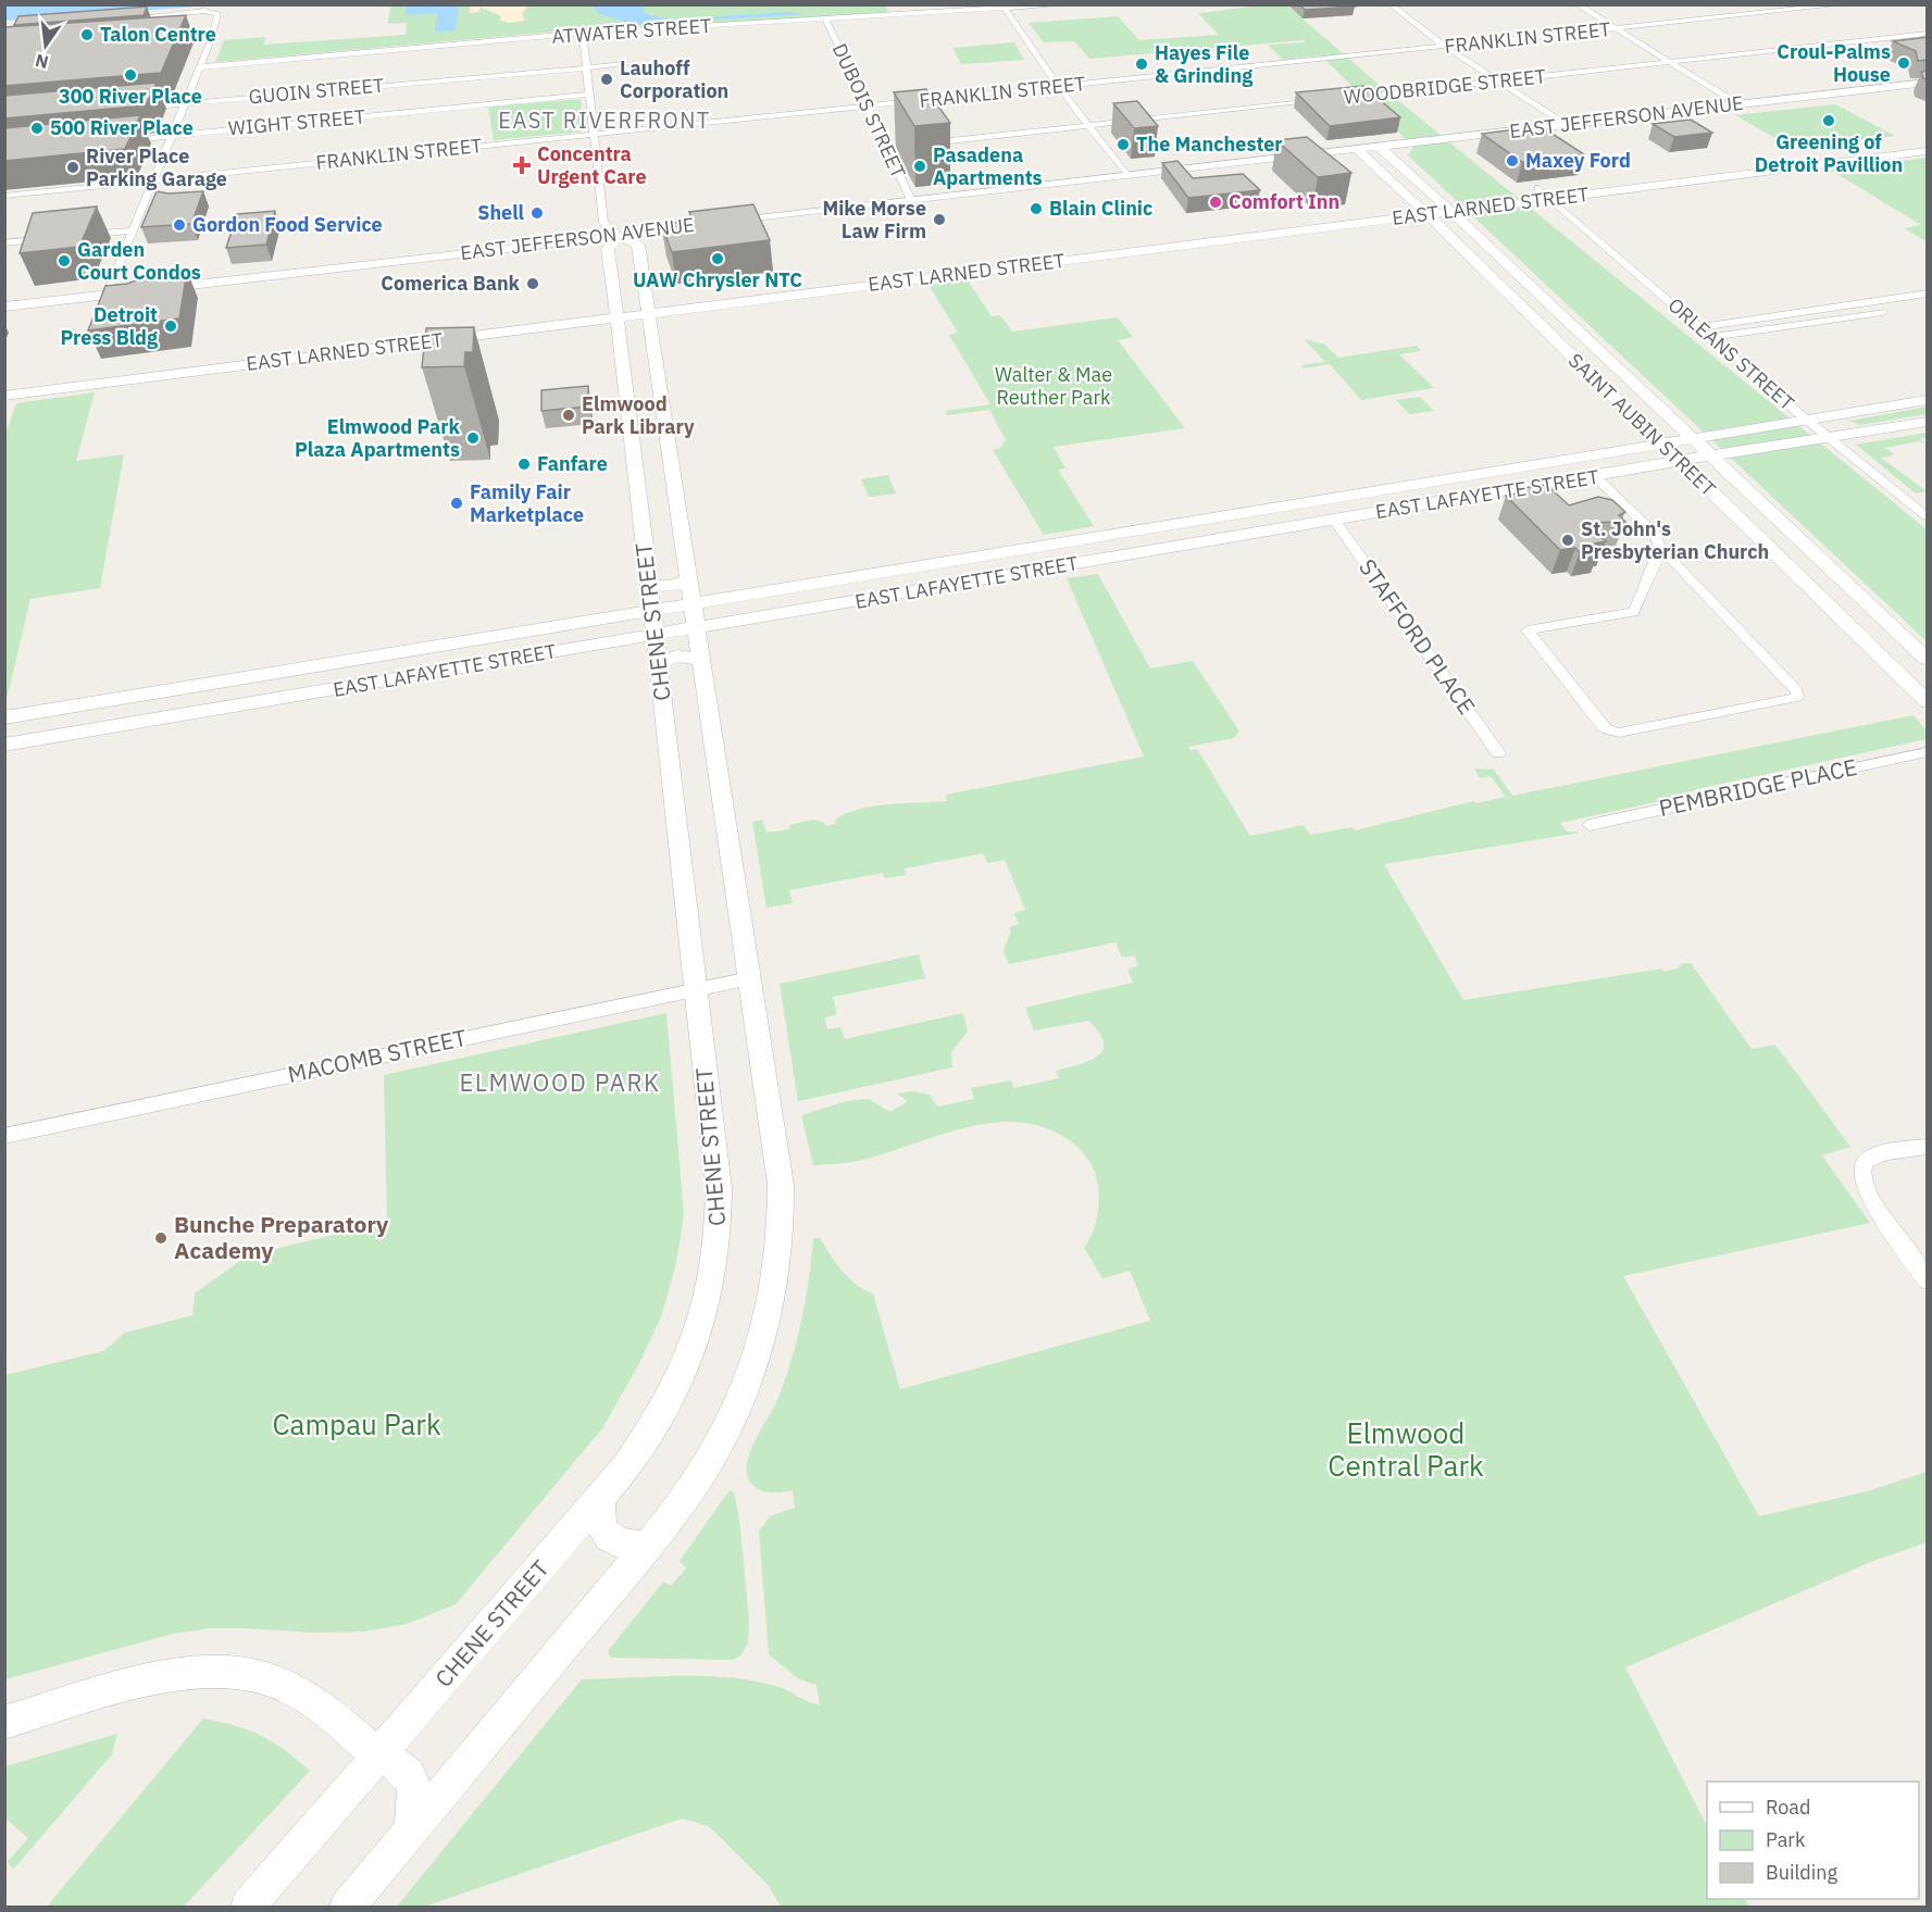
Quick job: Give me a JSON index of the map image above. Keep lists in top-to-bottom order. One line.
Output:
{"streets":{"street":["ATWATER STREET","FRANKLIN STREET","WOODBRIDGE STREET","GUOIN STREET","DUBOIS STREET","EAST JEFFERSON AVENUE","WIGHT STREET","EAST LARNED STREET","ORLEANS STREET","SAINT AUBIN STREET","EAST LAFAYETTE STREET","CHENE STREET","STAFFORD PLACE","PEMBRIDGE PLACE","MACOMB STREET"]},"crossings":[["ATWATER STREET","DUBOIS STREET"],["FRANKLIN STREET","DUBOIS STREET"],["WOODBRIDGE STREET","DUBOIS STREET"],["DUBOIS STREET","EAST JEFFERSON AVENUE"],["EAST JEFFERSON AVENUE","SAINT AUBIN STREET"],["EAST LARNED STREET","ORLEANS STREET"],["EAST LARNED STREET","SAINT AUBIN STREET"],["EAST LARNED STREET","CHENE STREET"],["ORLEANS STREET","EAST LAFAYETTE STREET"],["SAINT AUBIN STREET","EAST LAFAYETTE STREET"],["EAST LAFAYETTE STREET","CHENE STREET"],["EAST LAFAYETTE STREET","STAFFORD PLACE"],["CHENE STREET","MACOMB STREET"]],"districts":["EAST RIVERFRONT","ELMWOOD PARK"],"parks":["Walter & Mae Reuther Park","Campau Park","Elmwood Central Park"],"places":{"other":["Talon Centre","Croul-Palms House","Hayes File & Grinding","300 River Place","Lauhoff Corporation","Greening of Detroit Pavillion","500 River Place","The Manchester","Maxey Ford","Pasadena Apartments","River Place Parking Garage","Comfort Inn","Blain Clinic","Shell","Mike Morse Law Firm","Gordon Food Service","UAW Chrysler NTC","Garden Court Condos","Comerica Bank","Detroit Press Bldg","Elmwood Park Library","Elmwood Park Plaza Apartments","Fanfare","Family Fair Marketplace","St. John's Presbyterian Church","Bunche Preparatory Academy"],"health":["Concentra Urgent Care"]},"legend":["Road","Park","Building"],"north":"bottom"}
